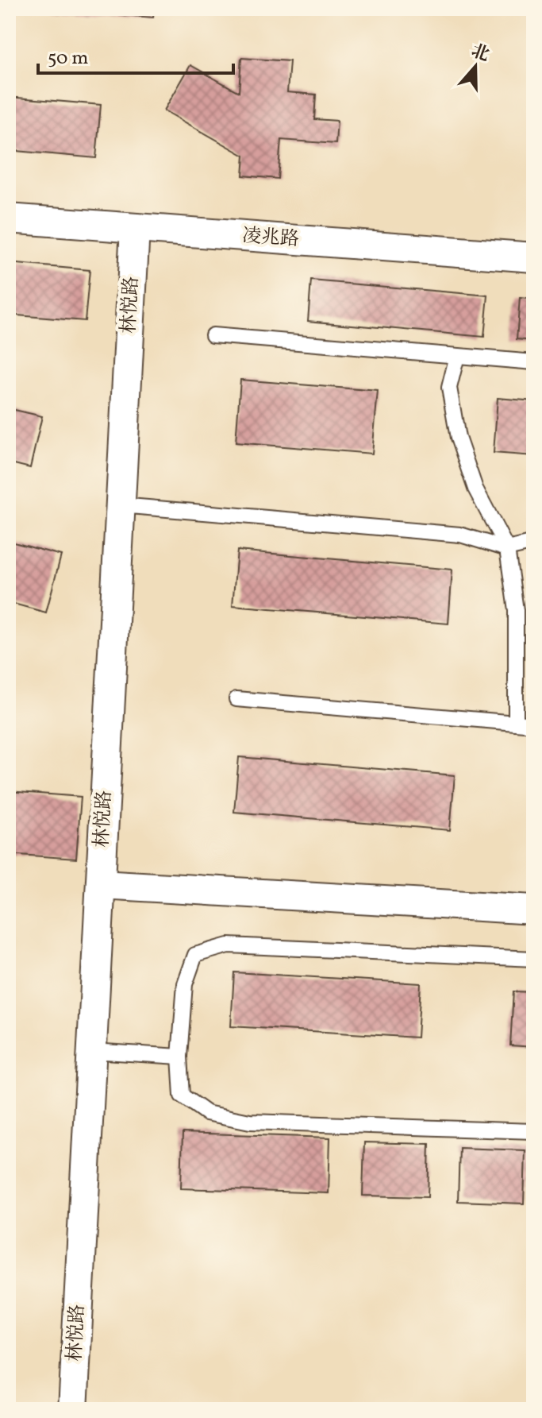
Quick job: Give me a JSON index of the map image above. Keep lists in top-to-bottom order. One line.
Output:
{"streets":{"street":["凌兆路","林悦路"]},"crossings":[["凌兆路","林悦路"]],"scale_bar":"50 m","north":"top"}
